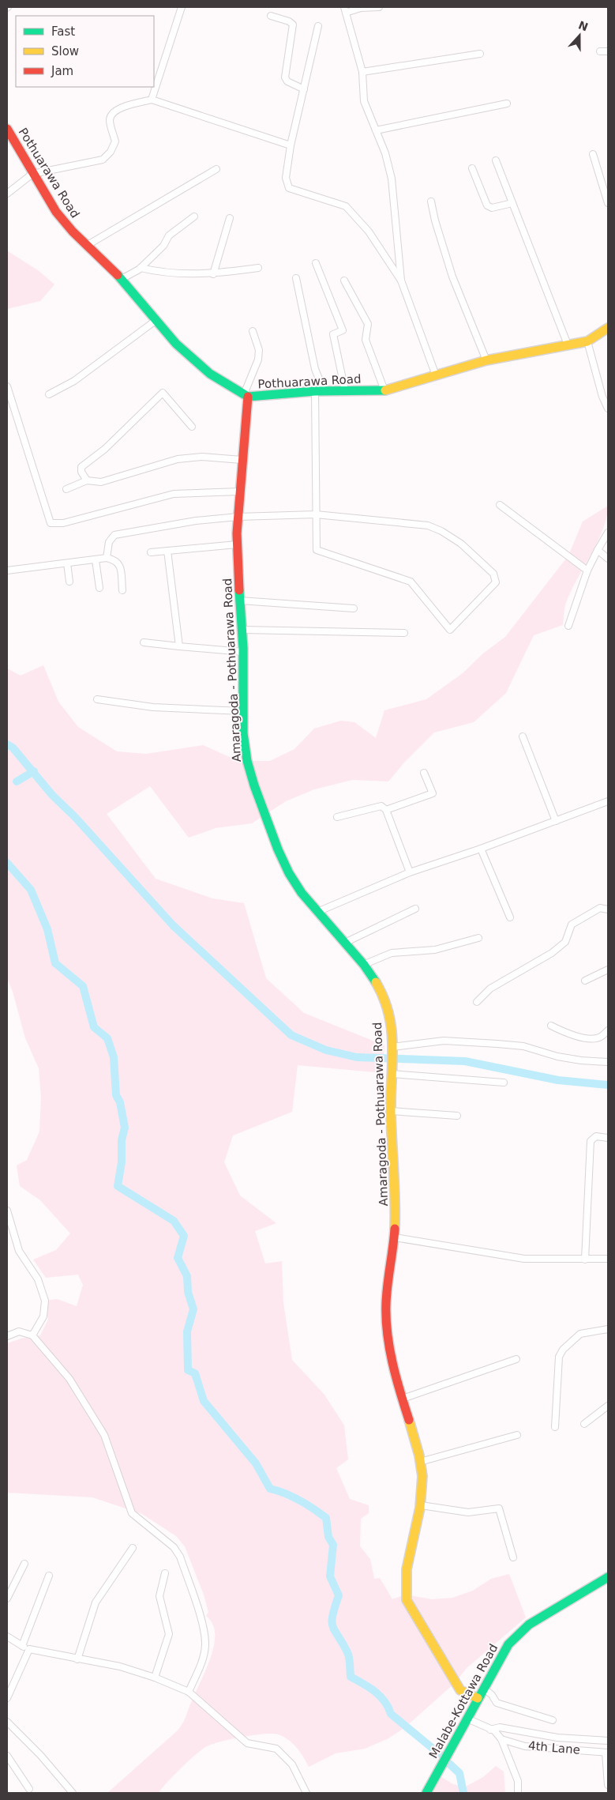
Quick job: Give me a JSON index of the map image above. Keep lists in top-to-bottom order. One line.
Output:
{"streets":{"street":["Pothuarawa Road","Amaragoda - Pothuarawa Road","Malabe-Kottawa Road","4th Lane"]},"crossings":[["Pothuarawa Road","Amaragoda - Pothuarawa Road"],["Amaragoda - Pothuarawa Road","Malabe-Kottawa Road"]],"legend":["Fast","Slow","Jam"],"north":"top"}
